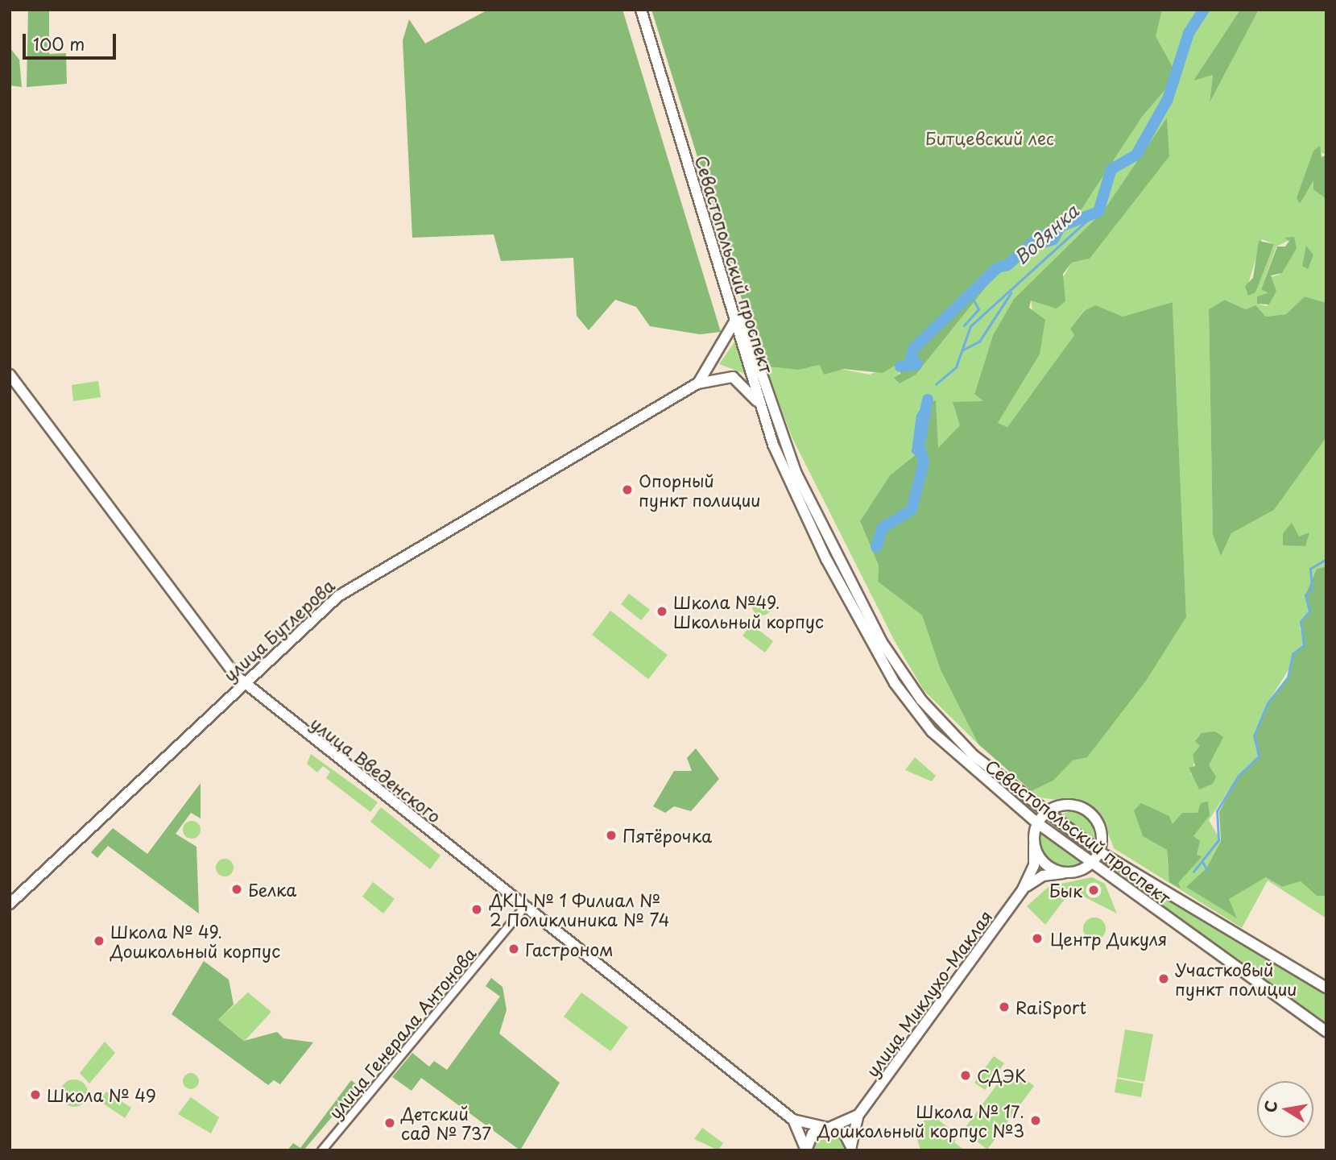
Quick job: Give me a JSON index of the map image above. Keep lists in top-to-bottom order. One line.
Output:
{"streets":{"main road":["Севастопольский проспект","улица Бутлерова","улица Введенского","улица Миклухо-Маклая"],"street":["улица Генерала Антонова"]},"crossings":[["Севастопольский проспект","улица Бутлерова"],["Севастопольский проспект","улица Миклухо-Маклая"],["улица Бутлерова","улица Введенского"],["улица Введенского","улица Генерала Антонова"]],"water":["Водянка"],"parks":["Битцевский лес"],"places":["Опорный пункт полиции","Школа №49. Школьный корпус","Пятёрочка","Белка","Бык","ДКЦ № 1 Филиал № 2 Поликлиника № 74","Центр Дикуля","Школа № 49. Дошкольный корпус","Гастроном","Участковый пункт полиции","RaiSport","СДЭК","Школа № 49","Школа № 17. Дошкольный корпус №3","Детский сад № 737"],"scale_bar":"100 m","north":"left"}
